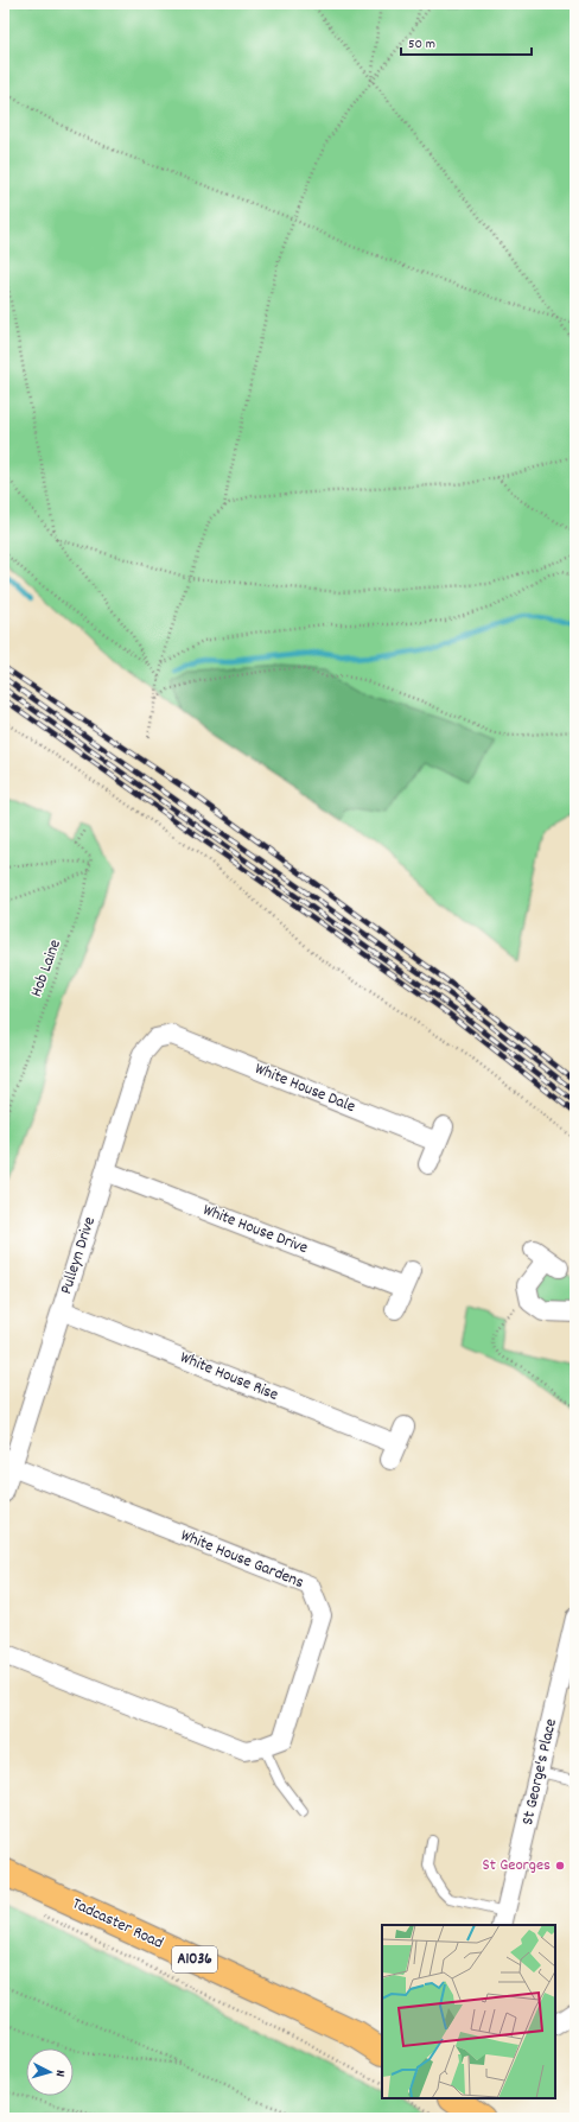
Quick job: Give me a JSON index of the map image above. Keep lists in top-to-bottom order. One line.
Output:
{"streets":{"main road":["Tadcaster Road","A1036"],"street":["White House Dale","White House Drive","Pulleyn Drive","White House Rise","White House Gardens","St George's Place"],"path":["Hob Laine"]},"crossings":[["White House Dale","Pulleyn Drive"],["White House Drive","Pulleyn Drive"],["Pulleyn Drive","White House Rise"],["Pulleyn Drive","White House Gardens"]],"places":["St Georges"],"scale_bar":"50 m","north":"right"}
